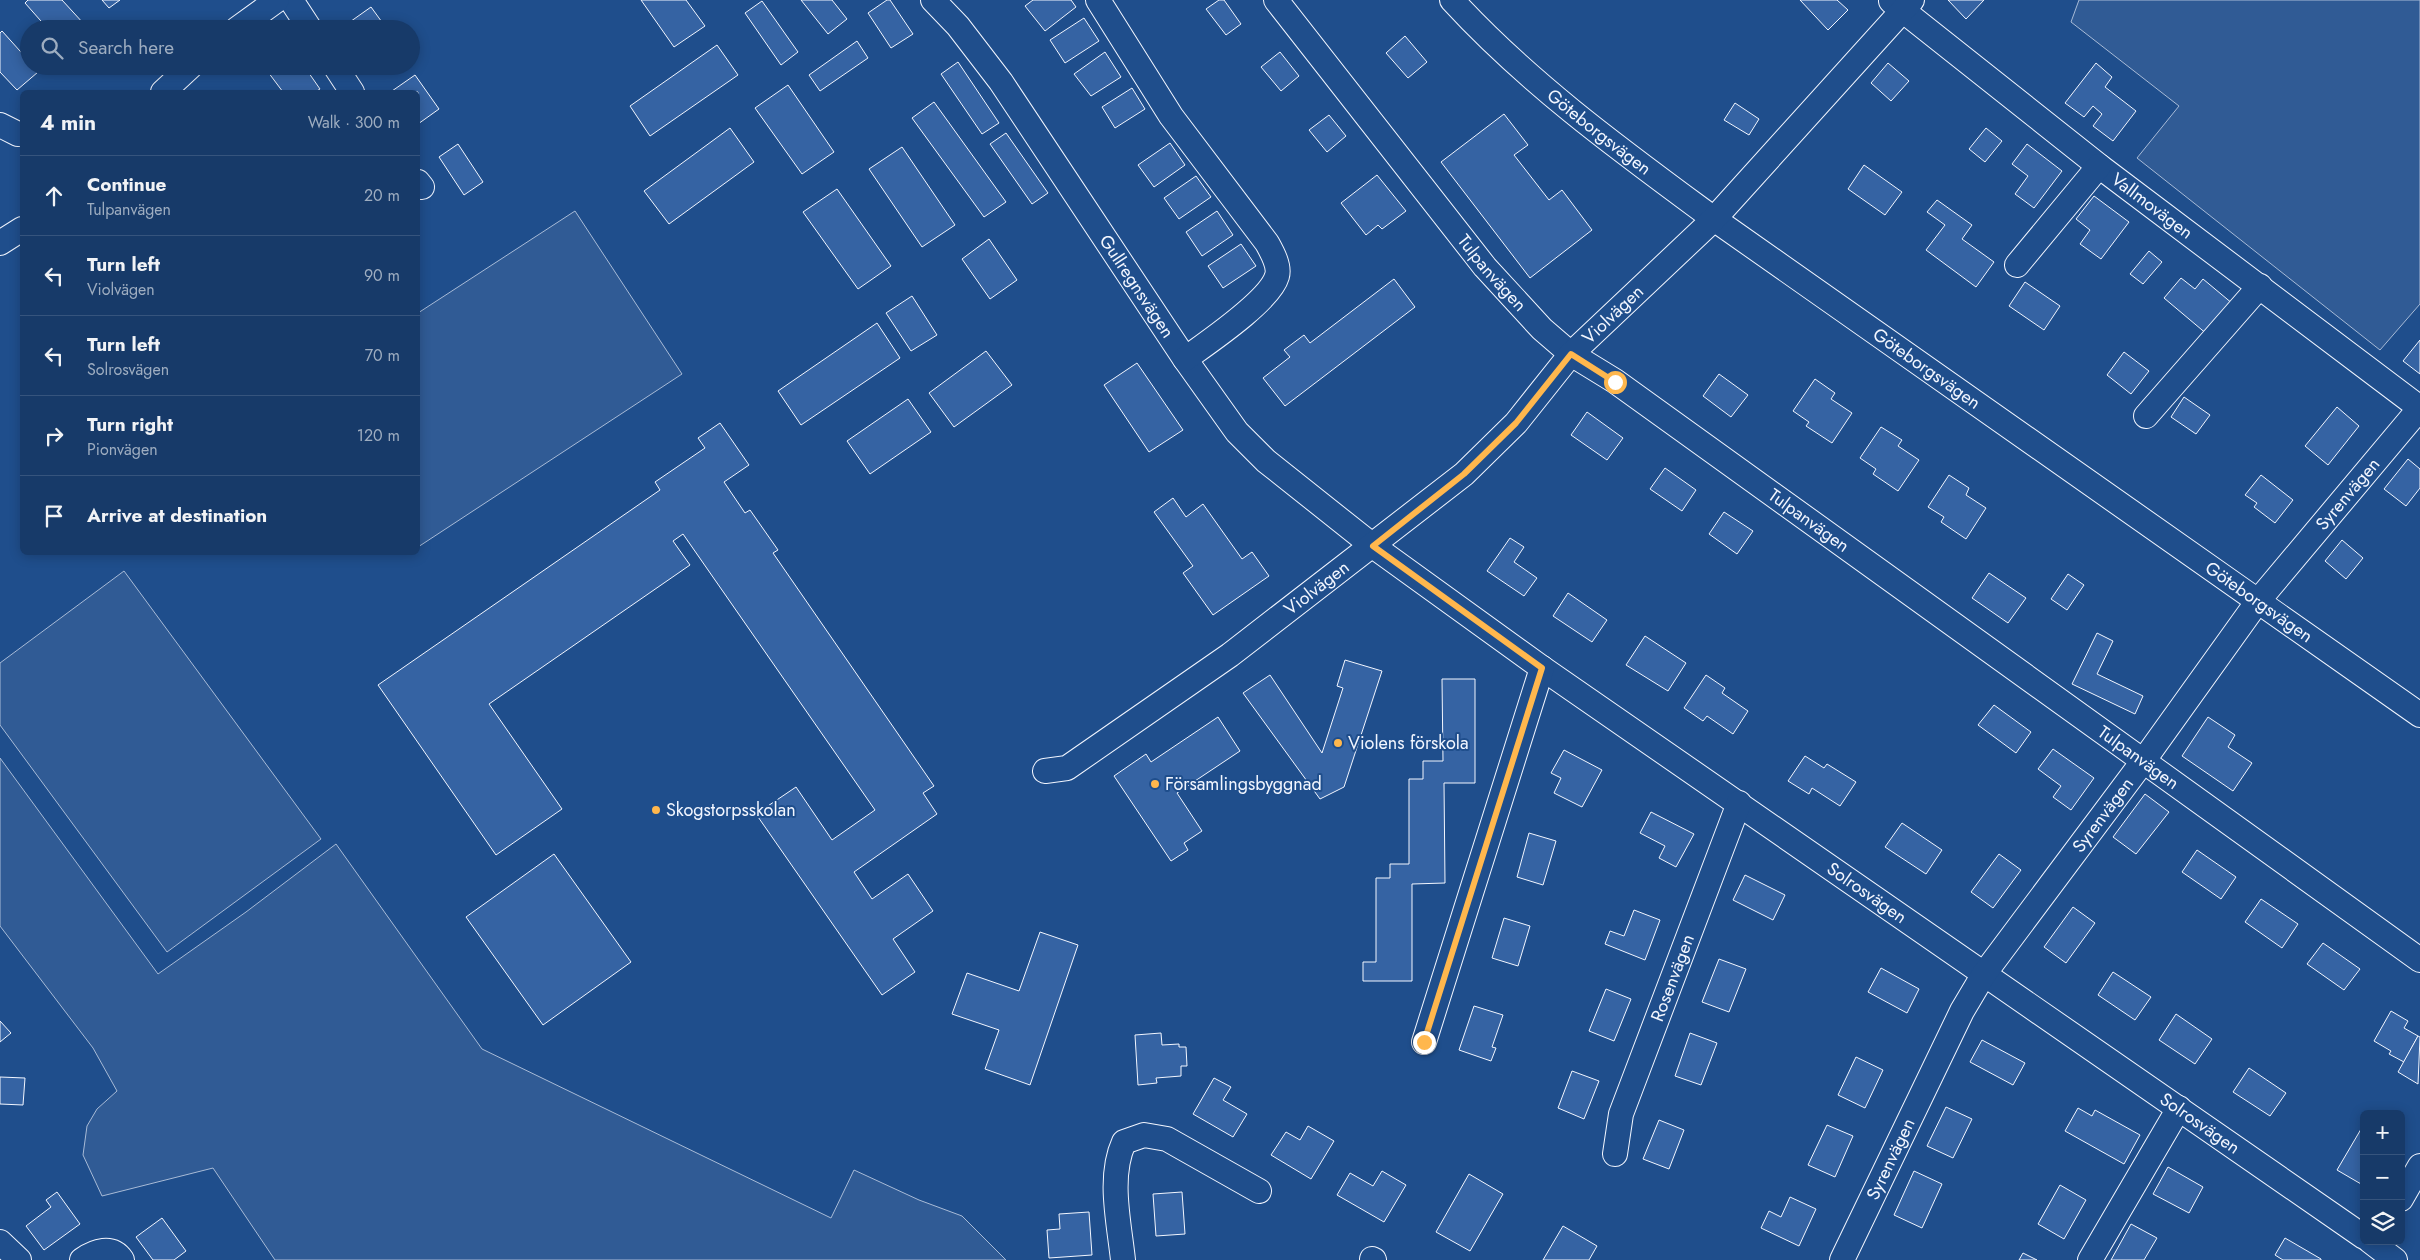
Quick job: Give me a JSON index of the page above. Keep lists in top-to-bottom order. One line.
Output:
{"streets":{"street":["Göteborgsvägen","Vallmovägen","Tulpanvägen","Gullregnsvägen","Violvägen","Syrenvägen","Solrosvägen","Rosenvägen"]},"crossings":[["Göteborgsvägen","Violvägen"],["Göteborgsvägen","Syrenvägen"],["Vallmovägen","Violvägen"],["Vallmovägen","Syrenvägen"],["Tulpanvägen","Violvägen"],["Tulpanvägen","Syrenvägen"],["Gullregnsvägen","Violvägen"],["Gullregnsvägen","Solrosvägen"],["Violvägen","Solrosvägen"],["Syrenvägen","Solrosvägen"],["Solrosvägen","Rosenvägen"]],"places":["Violens förskola","Församlingsbyggnad","Skogstorpsskolan"],"page":{"search":"Search here","heading":["4 min","Walk · 300 m"],"list":[["Continue","Tulpanvägen","20 m"],["Turn left","Violvägen","90 m"],["Turn left","Solrosvägen","70 m"],["Turn right","Pionvägen","120 m"],"Arrive at destination"],"map_buttons":["+","−"]}}
